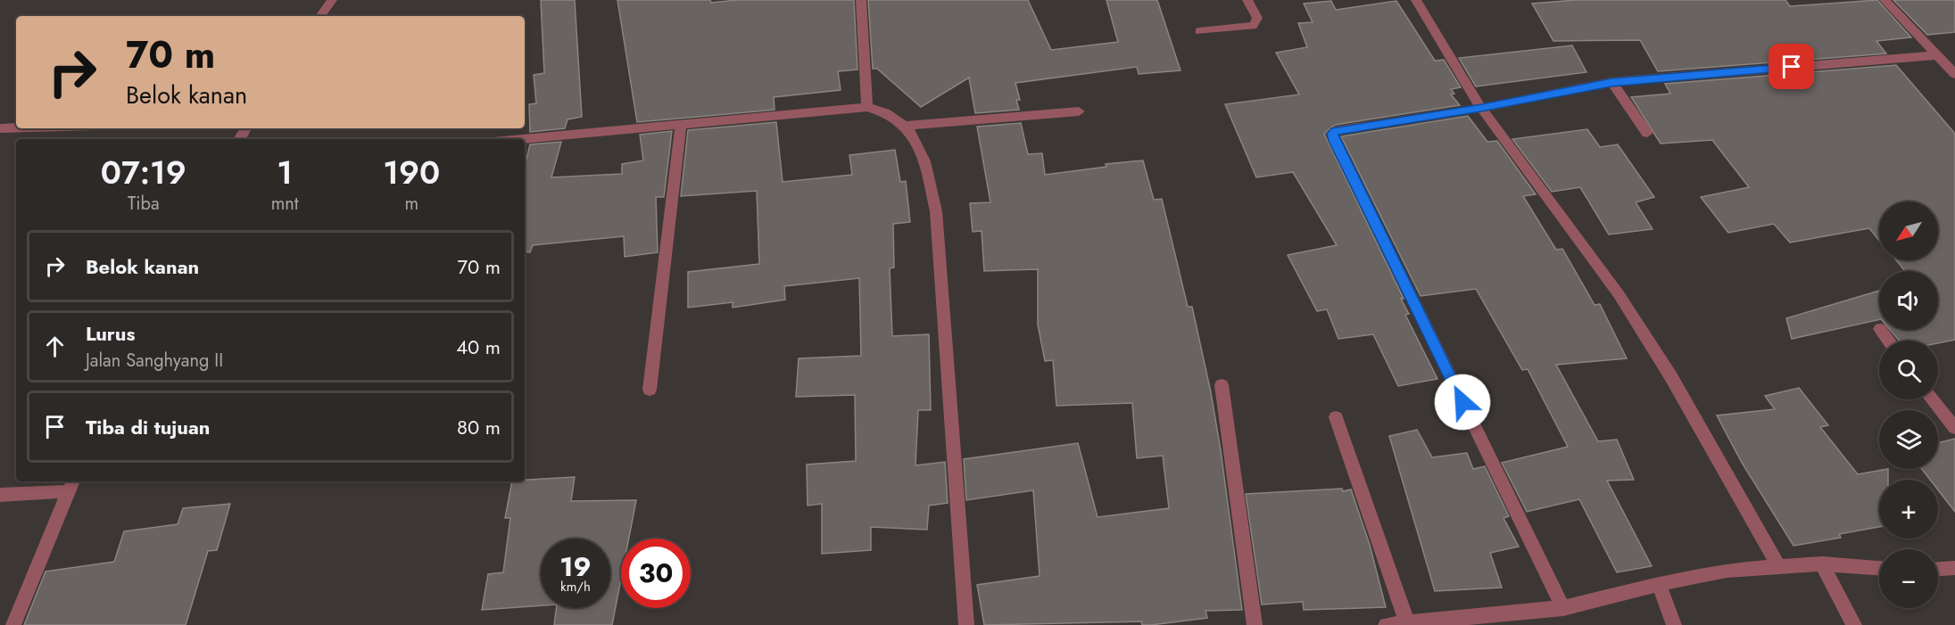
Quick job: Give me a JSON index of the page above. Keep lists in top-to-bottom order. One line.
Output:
{"north":"bottom left","page":{"turn":["70 m","Belok kanan"],"eta":["07:19","Tiba","1","mnt","190","m"],"map_buttons":["+","−"],"list":[{"name":"Belok kanan","value":"70 m"},{"name":"Lurus","note":"Jalan Sanghyang II","value":"40 m"},{"name":"Tiba di tujuan","value":"80 m"}],"speed":"19 km/h","limit":"30"}}
